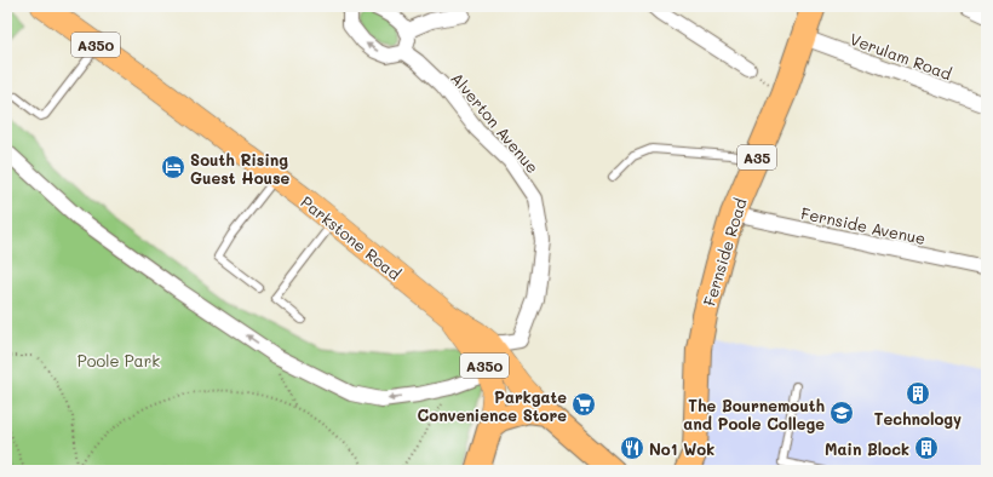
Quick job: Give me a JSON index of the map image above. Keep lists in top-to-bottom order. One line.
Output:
{"streets":{"highway":["A35","Parkstone Road","Fernside Road"],"main road":["A350"],"street":["Verulam Road","Alverton Avenue","Fernside Avenue"]},"crossings":[["Verulam Road","Fernside Road"],["Alverton Avenue","Parkstone Road"],["Fernside Avenue","Fernside Road"]],"parks":["Poole Park"],"places":{"hotel":["South Rising Guest House"],"building":["Technology","Main Block"],"supermarket":["Parkgate Convenience Store"],"school or university":["The Bournemouth and Poole College"],"restaurant":["No1 Wok"]}}
